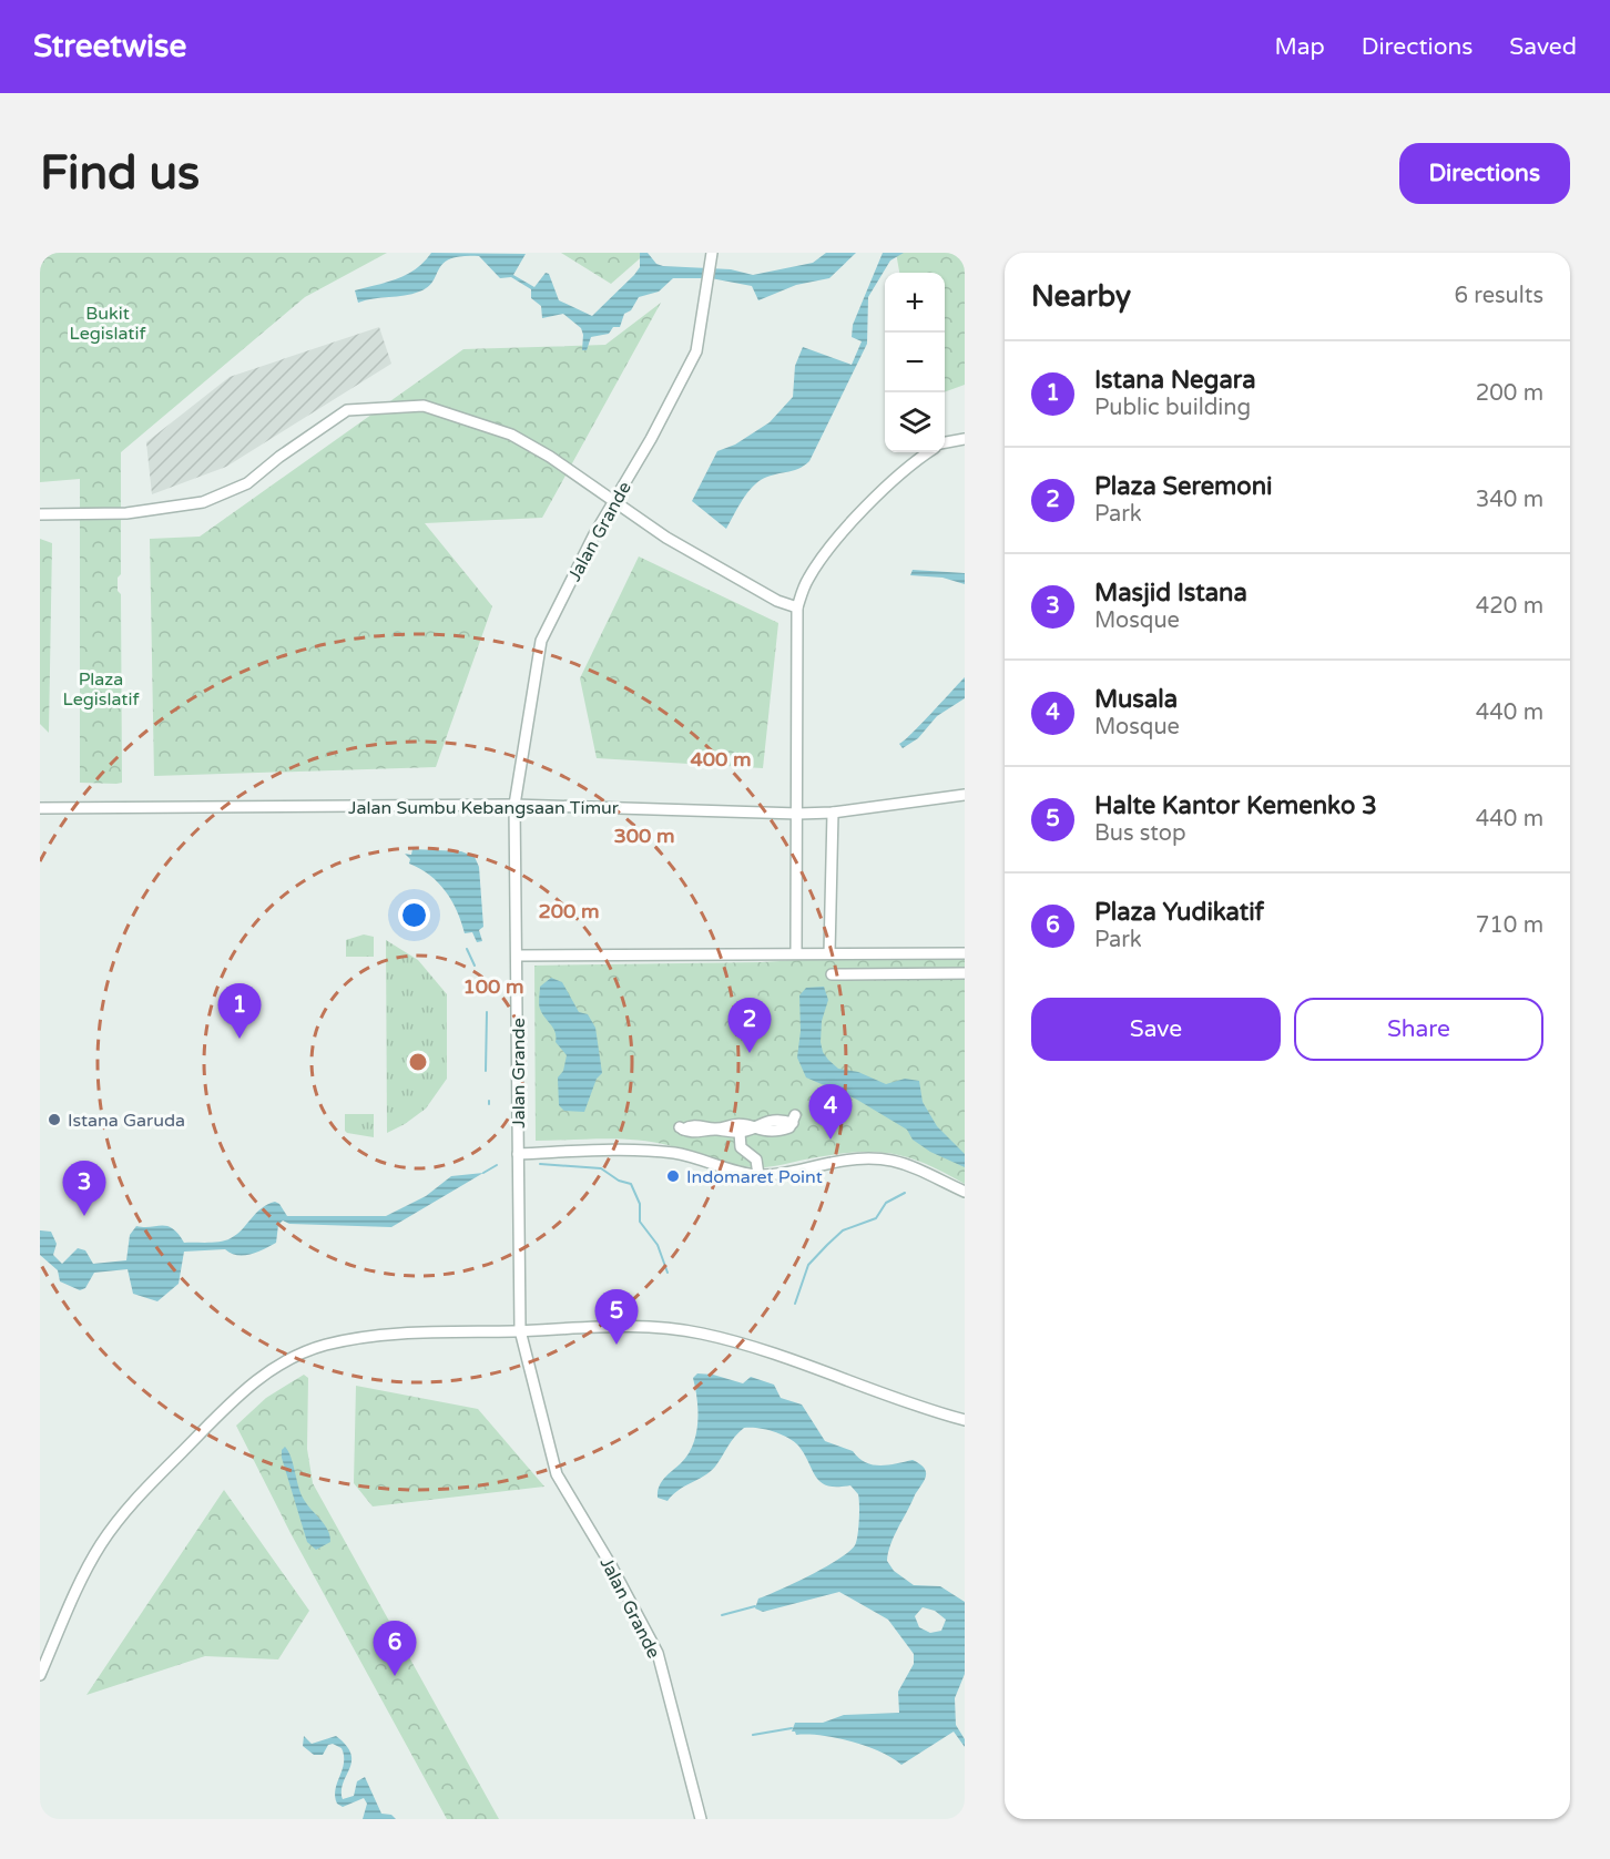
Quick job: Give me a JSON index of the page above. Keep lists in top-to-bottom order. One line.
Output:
{"streets":{"street":["Jalan Grande","Jalan Sumbu Kebangsaan Timur"]},"crossings":[["Jalan Grande","Jalan Sumbu Kebangsaan Timur"]],"parks":["Bukit Legislatif","Plaza Legislatif"],"places":["Istana Garuda","Indomaret Point"],"page":{"header":"Streetwise","nav":["Map","Directions","Saved"],"buttons":["Directions",["Save","Share"]],"title":"Find us","heading":["Nearby","6 results"],"map_buttons":["+","−"],"list":[{"mark":"1","name":"Istana Negara","note":"Public building","value":"200 m"},{"mark":"2","name":"Plaza Seremoni","note":"Park","value":"340 m"},{"mark":"3","name":"Masjid Istana","note":"Mosque","value":"420 m"},{"mark":"4","name":"Musala","note":"Mosque","value":"440 m"},{"mark":"5","name":"Halte Kantor Kemenko 3","note":"Bus stop","value":"440 m"},{"mark":"6","name":"Plaza Yudikatif","note":"Park","value":"710 m"}],"pins":["1","2","4","3","5","6"]},"rings":["400 m","300 m","200 m","100 m"]}
